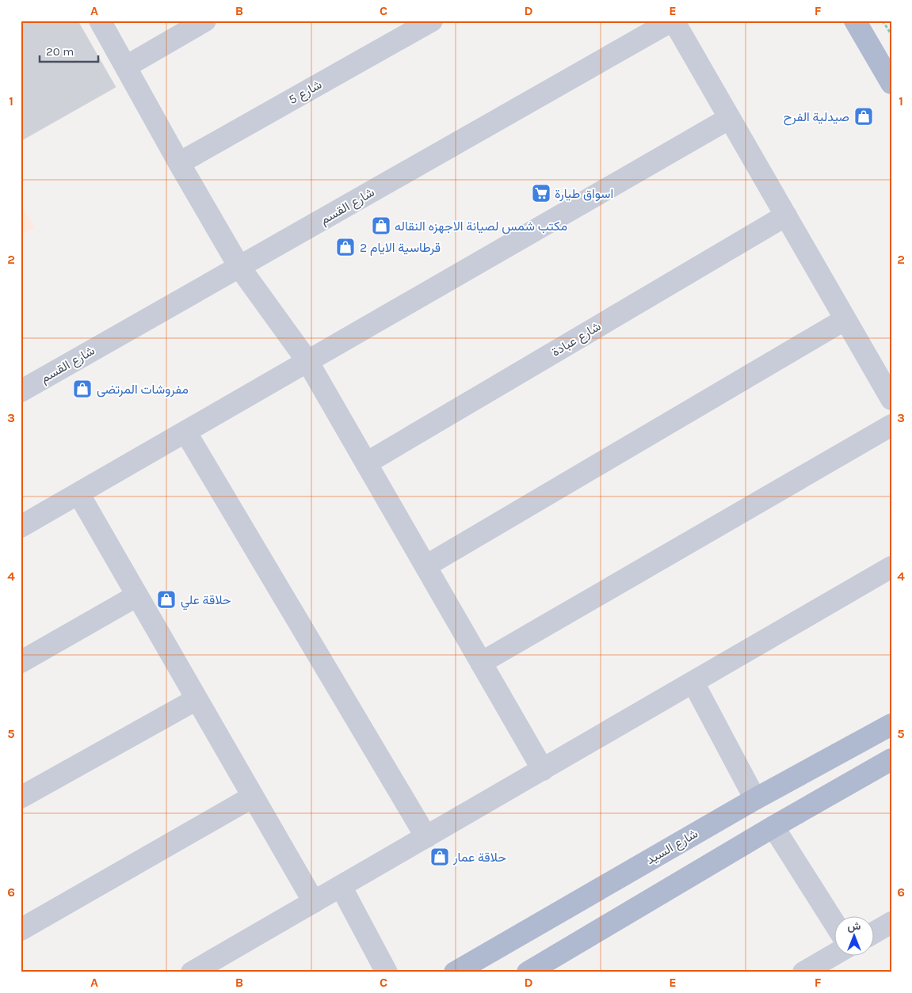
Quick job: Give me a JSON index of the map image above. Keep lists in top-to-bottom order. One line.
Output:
{"streets":{"main road":["شارع السيد"],"street":["شارع 5","شارع القسم","شارع عبادة"]},"places":{"shop":["صيدلية الفرح","مكتب شمس لصيانة الاجهزه النقاله","قرطاسية الايام 2","مفروشات المرتضى","حلاقة علي","حلاقة عمار"],"supermarket":["اسواق طيارة"]},"scale_bar":"20 m","north":"top","grid":{"columns":["A","B","C","D","E","F"],"rows":["1","2","3","4","5","6"]}}
